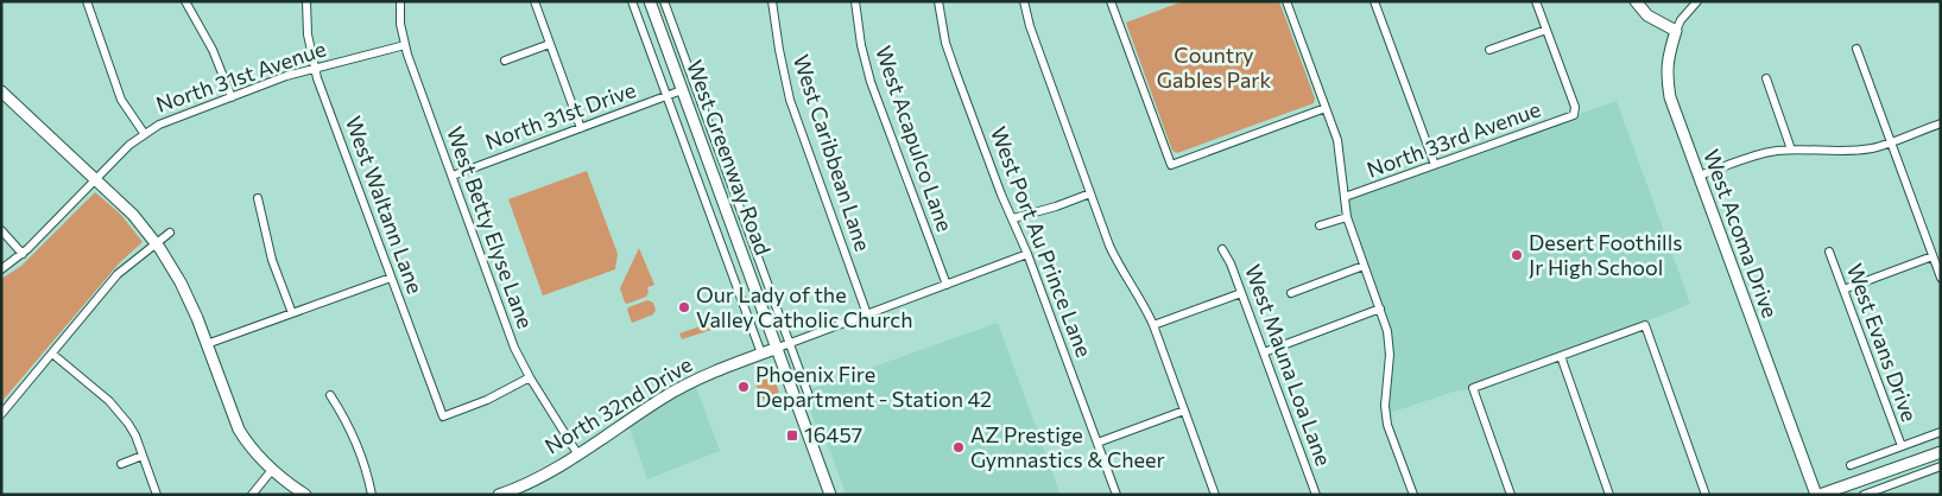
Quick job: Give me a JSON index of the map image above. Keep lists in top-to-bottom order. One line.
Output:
{"streets":{"street":["North 31st Avenue","North 31st Drive","West Acapulco Lane","North 33rd Avenue","West Caribbean Lane","West Greenway Road","West Waltann Lane","West Betty Elyse Lane","West Acoma Drive","West Port Au Prince Lane","West Evans Drive","West Mauna Loa Lane","North 32nd Drive"]},"crossings":[["North 31st Avenue","West Waltann Lane"],["North 31st Avenue","West Betty Elyse Lane"],["North 31st Drive","West Greenway Road"],["North 31st Drive","West Betty Elyse Lane"],["West Acapulco Lane","North 32nd Drive"],["West Caribbean Lane","North 32nd Drive"],["West Greenway Road","North 32nd Drive"],["West Waltann Lane","West Betty Elyse Lane"],["West Betty Elyse Lane","North 32nd Drive"],["West Port Au Prince Lane","North 32nd Drive"]],"parks":["Country Gables Park"],"places":{"other":["Desert Foothills Jr High School","Our Lady of the Valley Catholic Church","Phoenix Fire Department - Station 42","AZ Prestige Gymnastics & Cheer"],"transit":["16457"]}}
